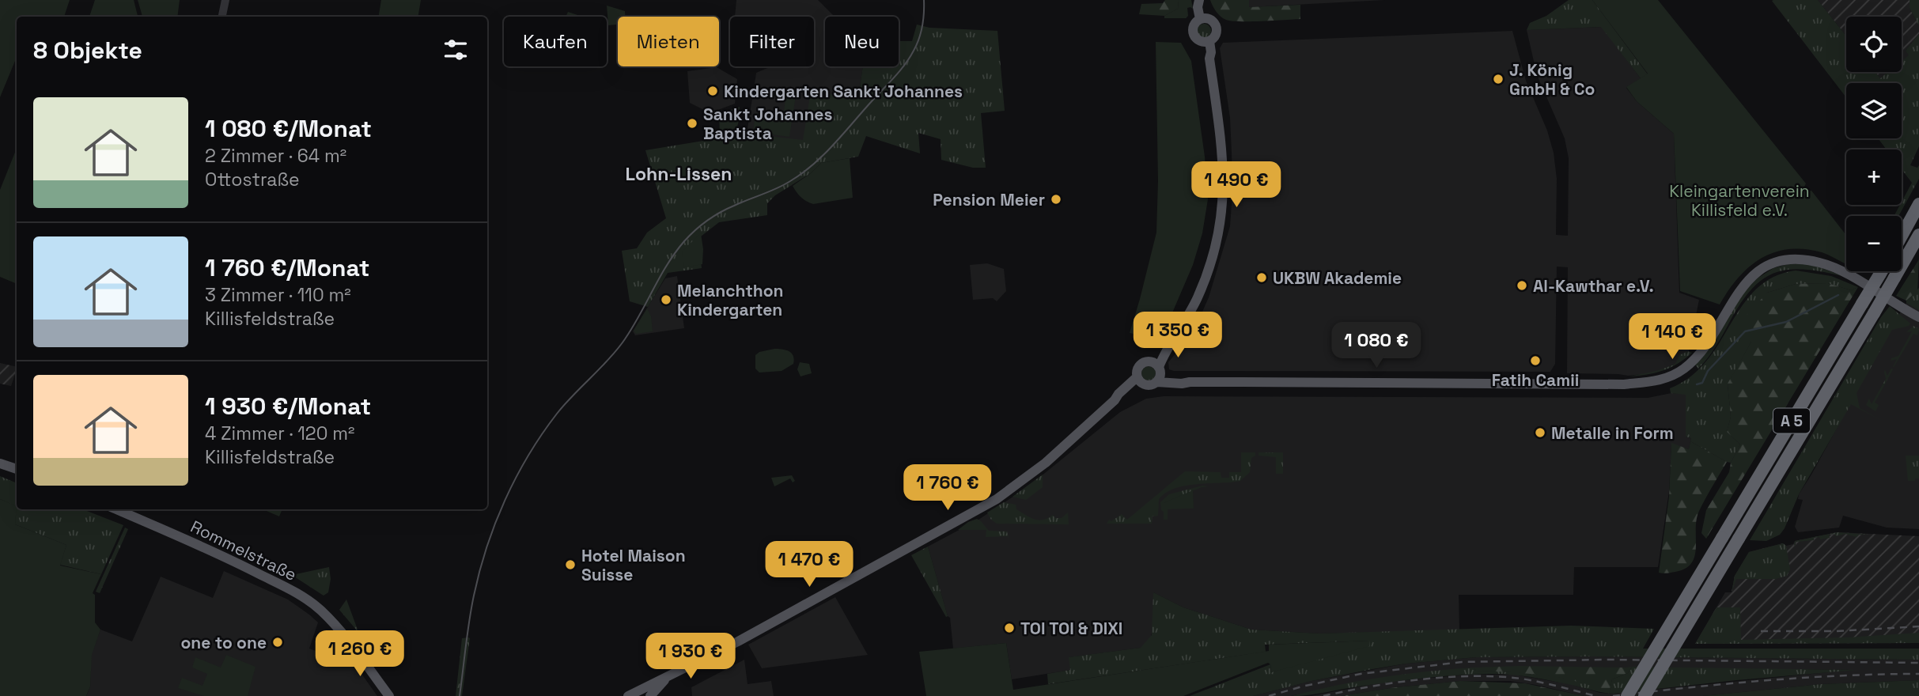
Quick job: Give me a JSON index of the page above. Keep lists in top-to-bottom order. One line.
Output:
{"streets":{"highway":["A 5"],"main road":["Rommelstraße"]},"districts":["Lohn-Lissen"],"parks":["Kleingartenverein Killisfeld e.V."],"places":["J. König GmbH & Co","Kindergarten Sankt Johannes","Sankt Johannes Baptista","Pension Meier","UKBW Akademie","Al-Kawthar e.V.","Melanchthon Kindergarten","Fatih Camii","Metalle in Form","Hotel Maison Suisse","TOI TOI & DIXI","one to one"],"page":{"map_buttons":["+","−"],"chip":["Kaufen","Mieten","Filter","Neu"],"heading":"8 Objekte","list":[{"name":"1 080 €/Monat","note":"2 Zimmer · 64 m² · Ottostraße"},{"name":"1 760 €/Monat","note":"3 Zimmer · 110 m² · Killisfeldstraße"},{"name":"1 930 €/Monat","note":"4 Zimmer · 120 m² · Killisfeldstraße"}],"price":["1 490 €","1 350 €","1 140 €","1 080 €","1 760 €","1 470 €","1 260 €","1 930 €"]}}
